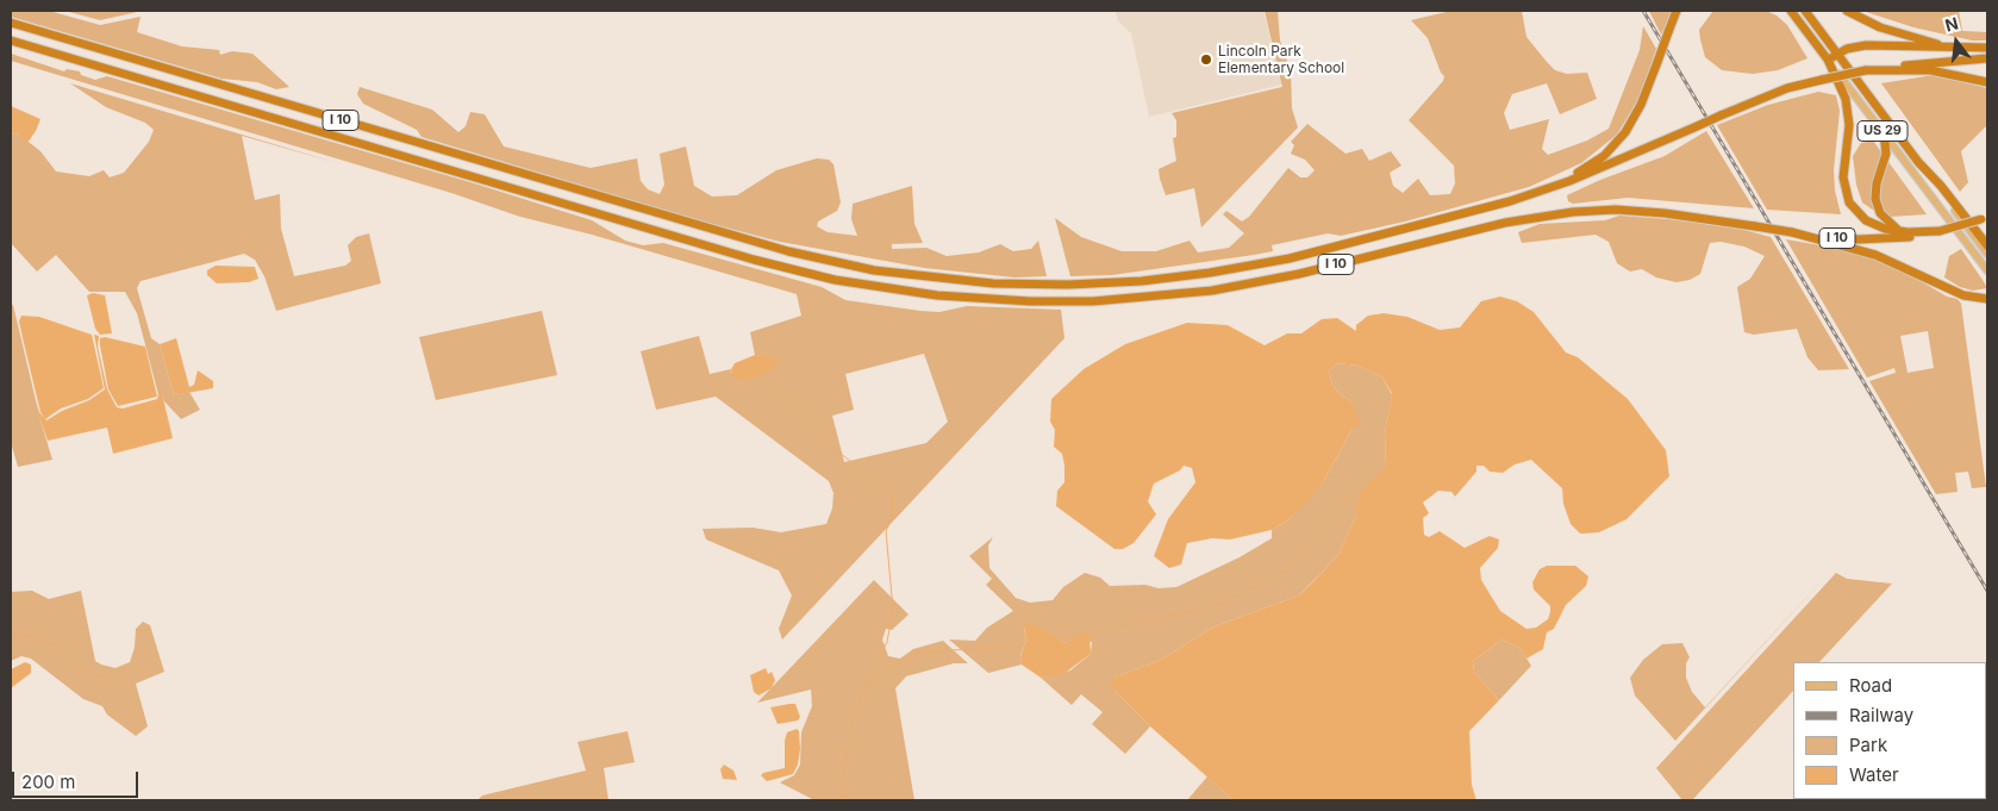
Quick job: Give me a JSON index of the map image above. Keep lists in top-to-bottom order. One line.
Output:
{"streets":{"highway":["I 10","US 29"]},"places":["Lincoln Park Elementary School"],"legend":["Road","Railway","Park","Water"],"scale_bar":"200 m","north":"top"}
